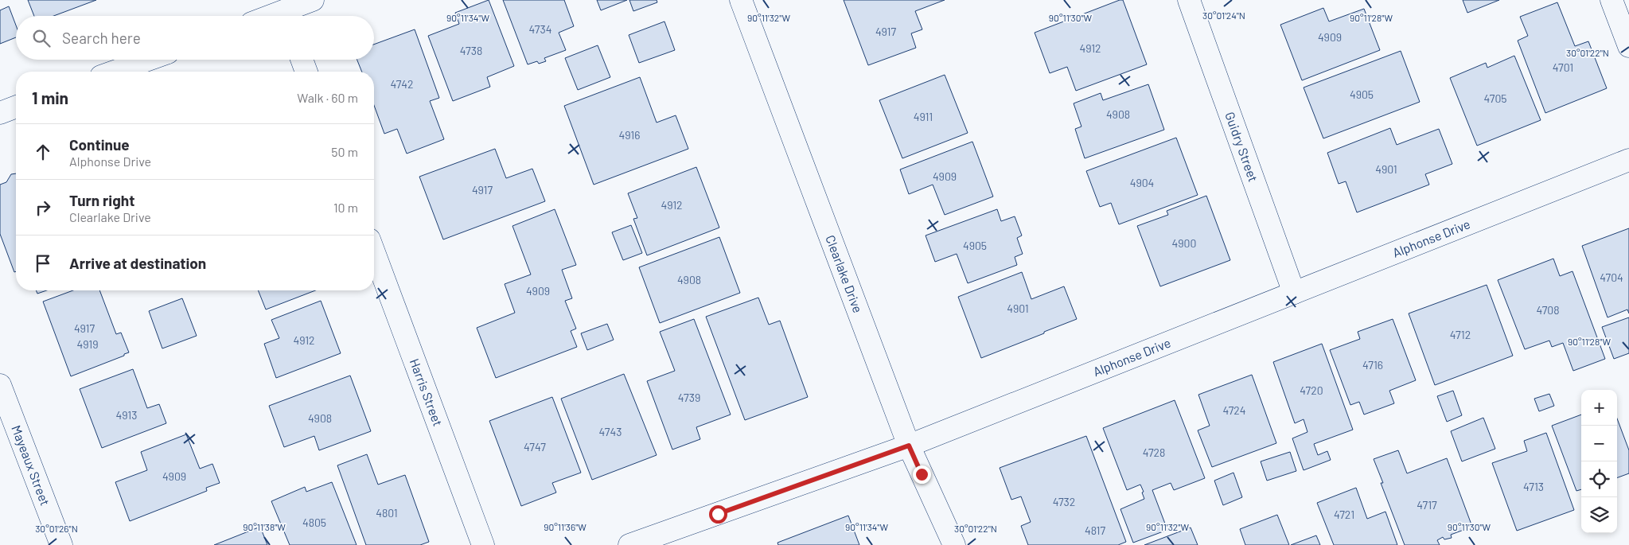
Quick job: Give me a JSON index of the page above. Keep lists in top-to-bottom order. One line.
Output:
{"streets":{"street":["Guidry Street","Alphonse Drive","Clearlake Drive","Harris Street","Mayeaux Street"]},"crossings":[["Guidry Street","Alphonse Drive"],["Alphonse Drive","Clearlake Drive"]],"house_numbers":["4734","4917","4909","4912","4738","4701","4742","4905","4705","4908","4911","4916","4901","4909","4904","4917","4912","4900","4905","4704","4908","4909","4901","4708","4917","4712","4912","4919","4716","4720","4739","4724","4913","4908","4743","4747","4728","4909","4713","4732","4717","4801","4721","4805","4817"],"page":{"search":"Search here","heading":["1 min","Walk · 60 m"],"list":[["Continue","Alphonse Drive","50 m"],["Turn right","Clearlake Drive","10 m"],"Arrive at destination"],"map_buttons":["+","−"]},"coordinates":["30°01'24\"N","90°11'34\"W","90°11'32\"W","90°11'30\"W","90°11'28\"W","30°01'22\"N","90°11'38\"W","90°11'36\"W","30°01'26\"N"]}
